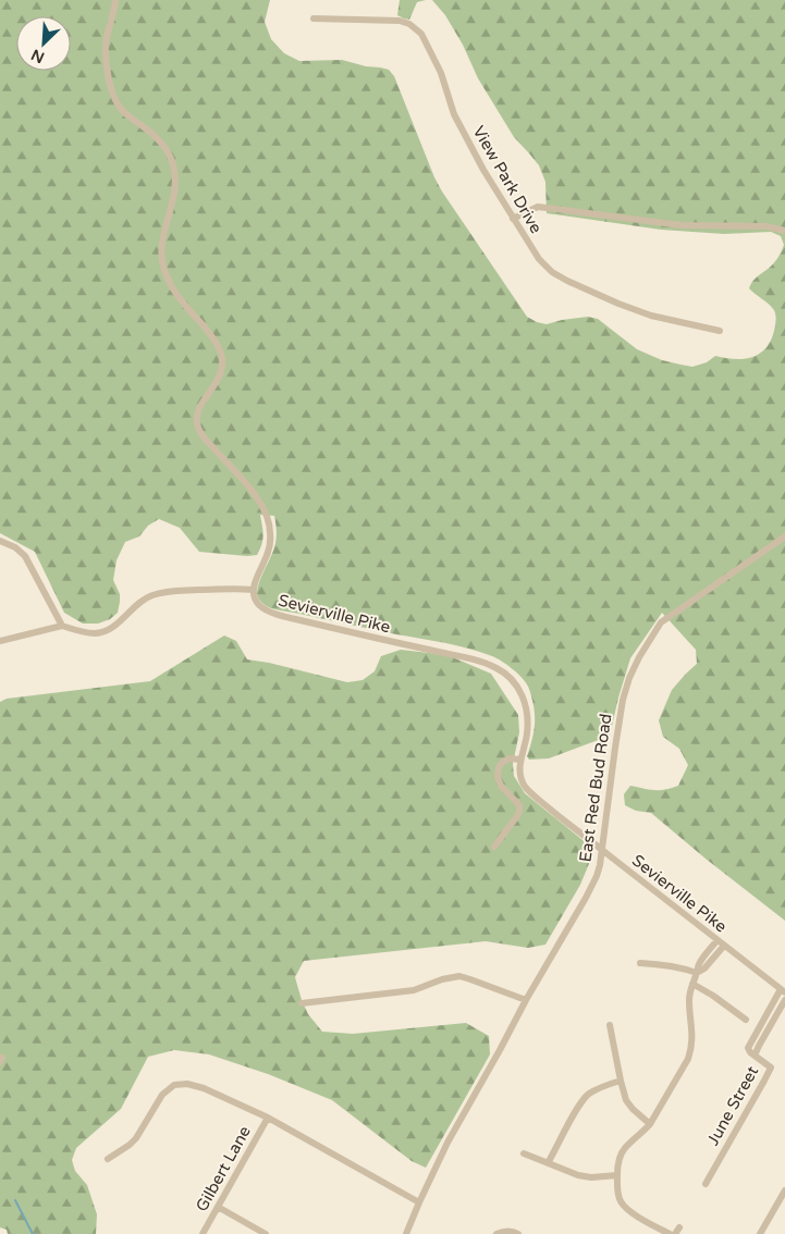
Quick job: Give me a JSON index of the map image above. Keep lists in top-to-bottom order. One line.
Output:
{"streets":{"street":["View Park Drive","Sevierville Pike","East Red Bud Road","June Street","Gilbert Lane"]},"crossings":[["Sevierville Pike","East Red Bud Road"],["Sevierville Pike","June Street"]],"north":"bottom left"}
